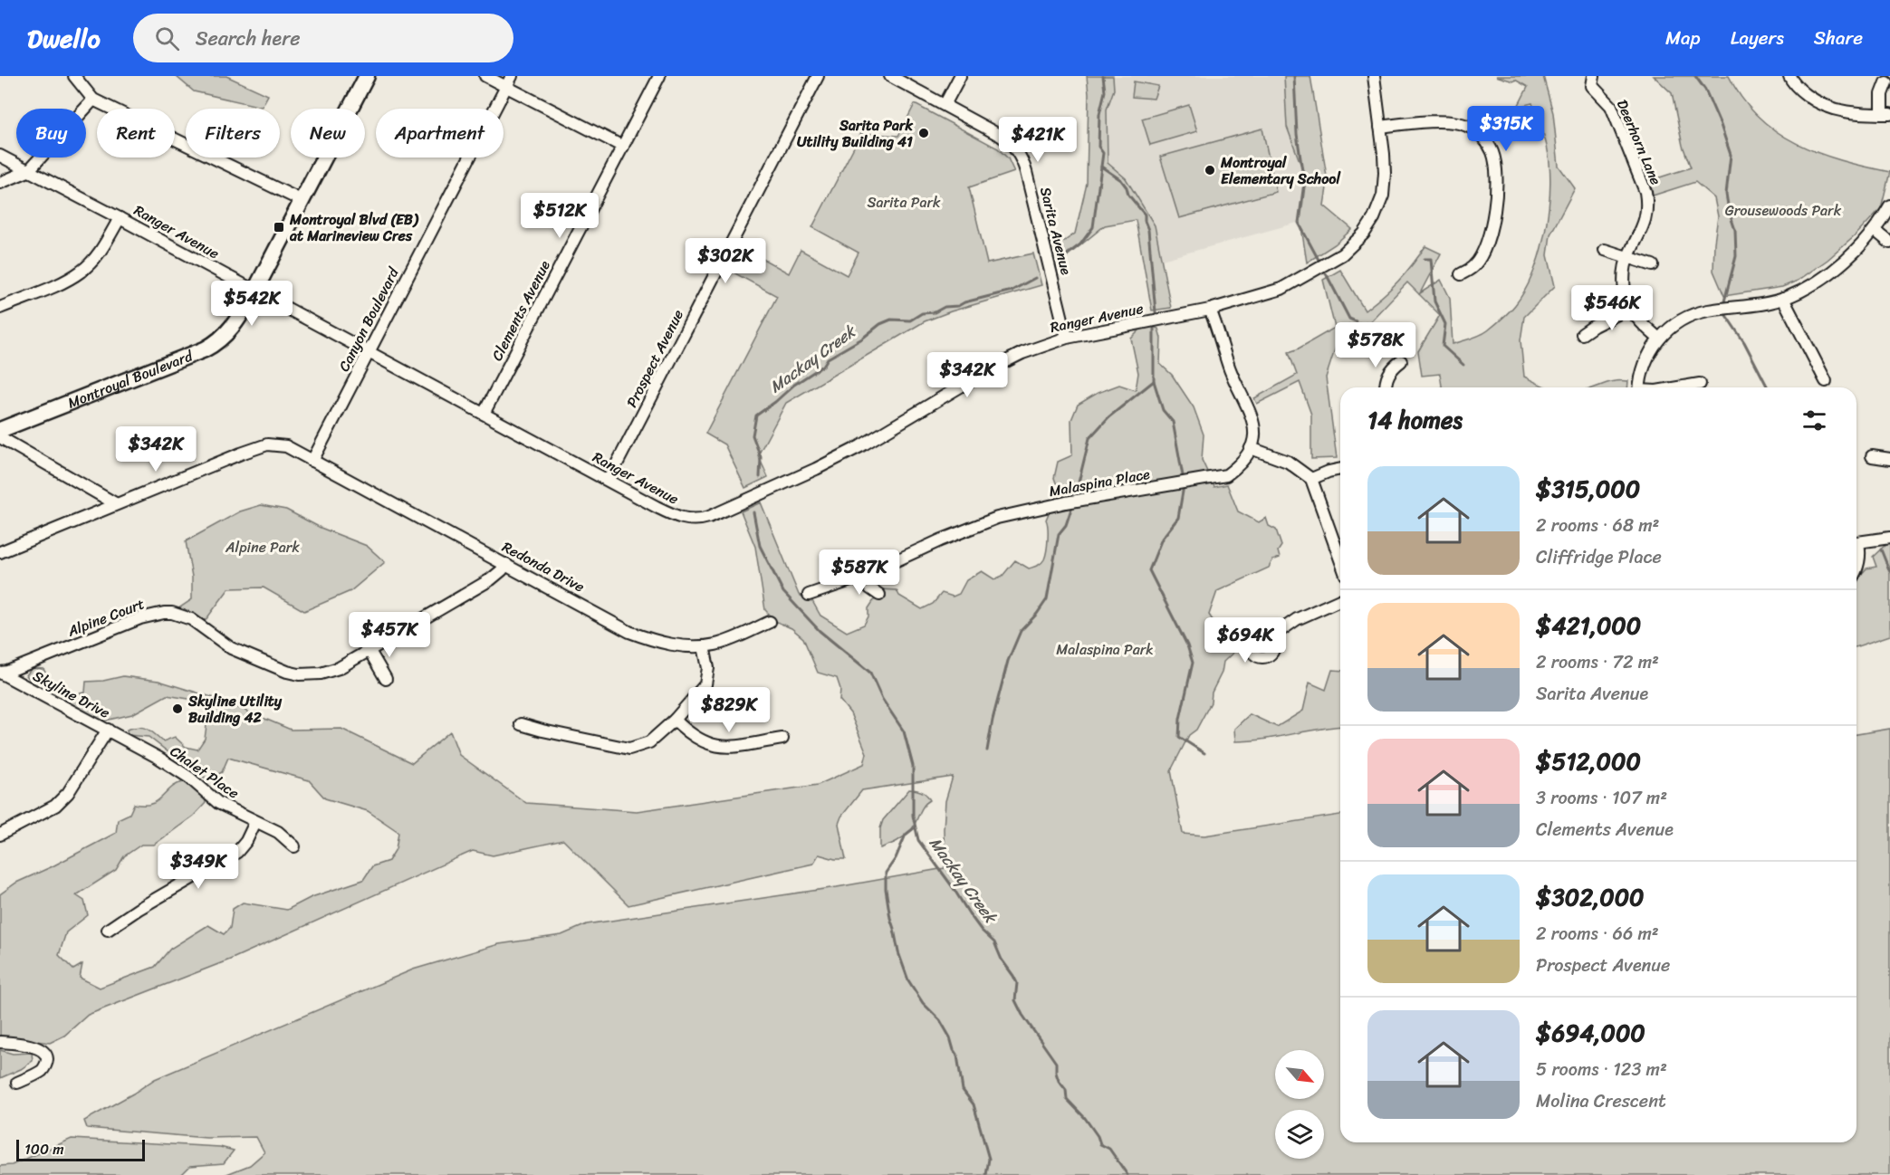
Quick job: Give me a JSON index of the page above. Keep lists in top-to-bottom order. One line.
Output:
{"streets":{"street":["Deerhorn Lane","Sarita Avenue","Ranger Avenue","Clements Avenue","Canyon Boulevard","Prospect Avenue","Montroyal Boulevard","Malaspina Place","Redonda Drive","Alpine Court","Skyline Drive","Chalet Place"]},"crossings":[["Sarita Avenue","Ranger Avenue"],["Ranger Avenue","Clements Avenue"],["Ranger Avenue","Canyon Boulevard"],["Ranger Avenue","Prospect Avenue"],["Ranger Avenue","Montroyal Boulevard"],["Canyon Boulevard","Redonda Drive"],["Redonda Drive","Alpine Court"],["Alpine Court","Skyline Drive"],["Skyline Drive","Chalet Place"]],"water":["Mackay Creek"],"parks":["Sarita Park","Grousewoods Park","Alpine Park","Malaspina Park"],"places":{"other":["Sarita Park Utility Building 41","Montroyal Elementary School","Skyline Utility Building 42"],"transit":["Montroyal Blvd (EB) at Marineview Cres"]},"scale_bar":"100 m","north":"bottom right","page":{"header":"Dwello","search":"Search here","nav":["Map","Layers","Share"],"price":["$315K","$421K","$512K","$302K","$542K","$546K","$578K","$342K","$342K","$587K","$457K","$694K","$829K","$349K"],"chip":["Buy","Rent","Filters","New","Apartment"],"heading":"14 homes","list":[{"name":"$315,000","note":"2 rooms · 68 m² · Cliffridge Place"},{"name":"$421,000","note":"2 rooms · 72 m² · Sarita Avenue"},{"name":"$512,000","note":"3 rooms · 107 m² · Clements Avenue"},{"name":"$302,000","note":"2 rooms · 66 m² · Prospect Avenue"},{"name":"$694,000","note":"5 rooms · 123 m² · Molina Crescent"}],"scale":"100 m"}}
